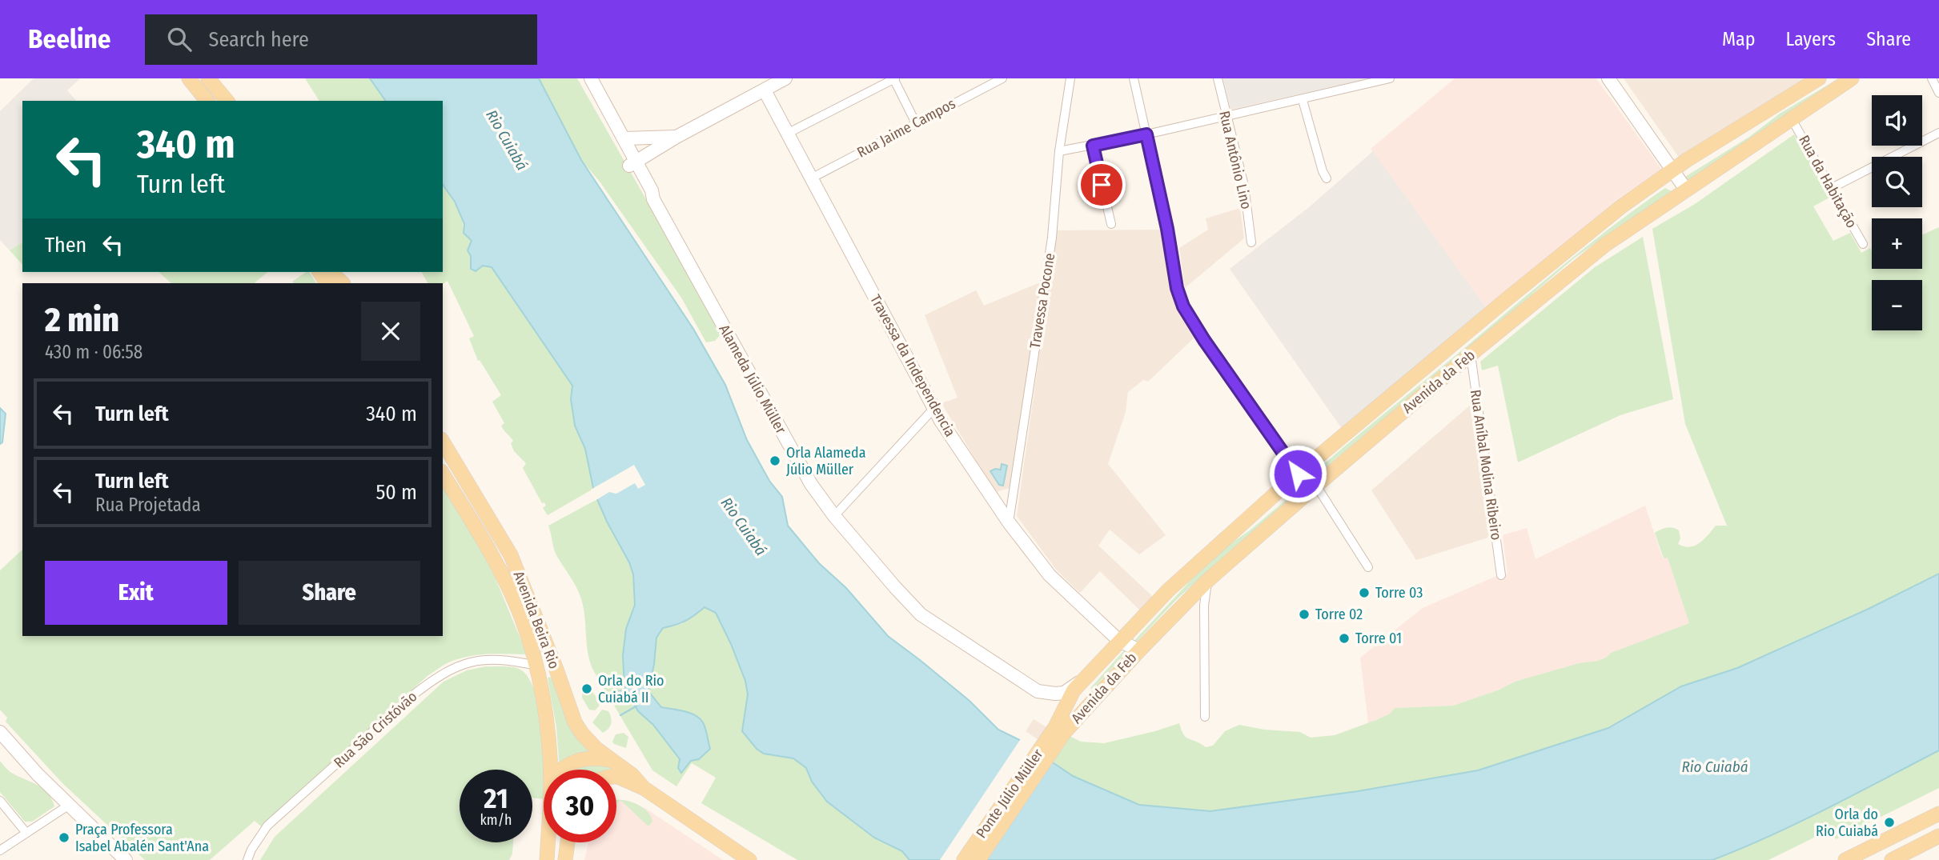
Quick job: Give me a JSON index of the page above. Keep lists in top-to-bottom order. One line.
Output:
{"streets":{"main road":["Travessa da Independencia","Alameda Júlio Müller","Avenida da Feb","Avenida Beira Rio","Ponte Júlio Müller"],"street":["Rua Jaime Campos","Rua Antônio Lino","Rua da Habitação","Travessa Pocone","Rua Aníbal Molina Ribeiro","Rua São Cristóvão"]},"crossings":[["Rua Jaime Campos","Travessa da Independencia"],["Travessa Pocone","Travessa da Independencia"],["Travessa da Independencia","Avenida da Feb"],["Alameda Júlio Müller","Avenida da Feb"],["Avenida da Feb","Rua Aníbal Molina Ribeiro"],["Avenida da Feb","Ponte Júlio Müller"],["Avenida Beira Rio","Rua São Cristóvão"]],"water":["Rio Cuiabá"],"places":["Orla Alameda Júlio Müller","Torre 03","Torre 02","Torre 01","Orla do Rio Cuiabá II","Orla do Rio Cuiabá","Praça Professora Isabel Abalén Sant'Ana"],"page":{"header":"Beeline","search":"Search here","nav":["Map","Layers","Share"],"map_buttons":["+","−"],"turn":["340 m","Turn left"],"then":"Then","heading":["2 min","430 m · 06:58"],"list":[{"name":"Turn left","value":"340 m"},{"name":"Turn left","note":"Rua Projetada","value":"50 m"}],"buttons":["Exit","Share"],"speed":"21 km/h","limit":"30"}}
